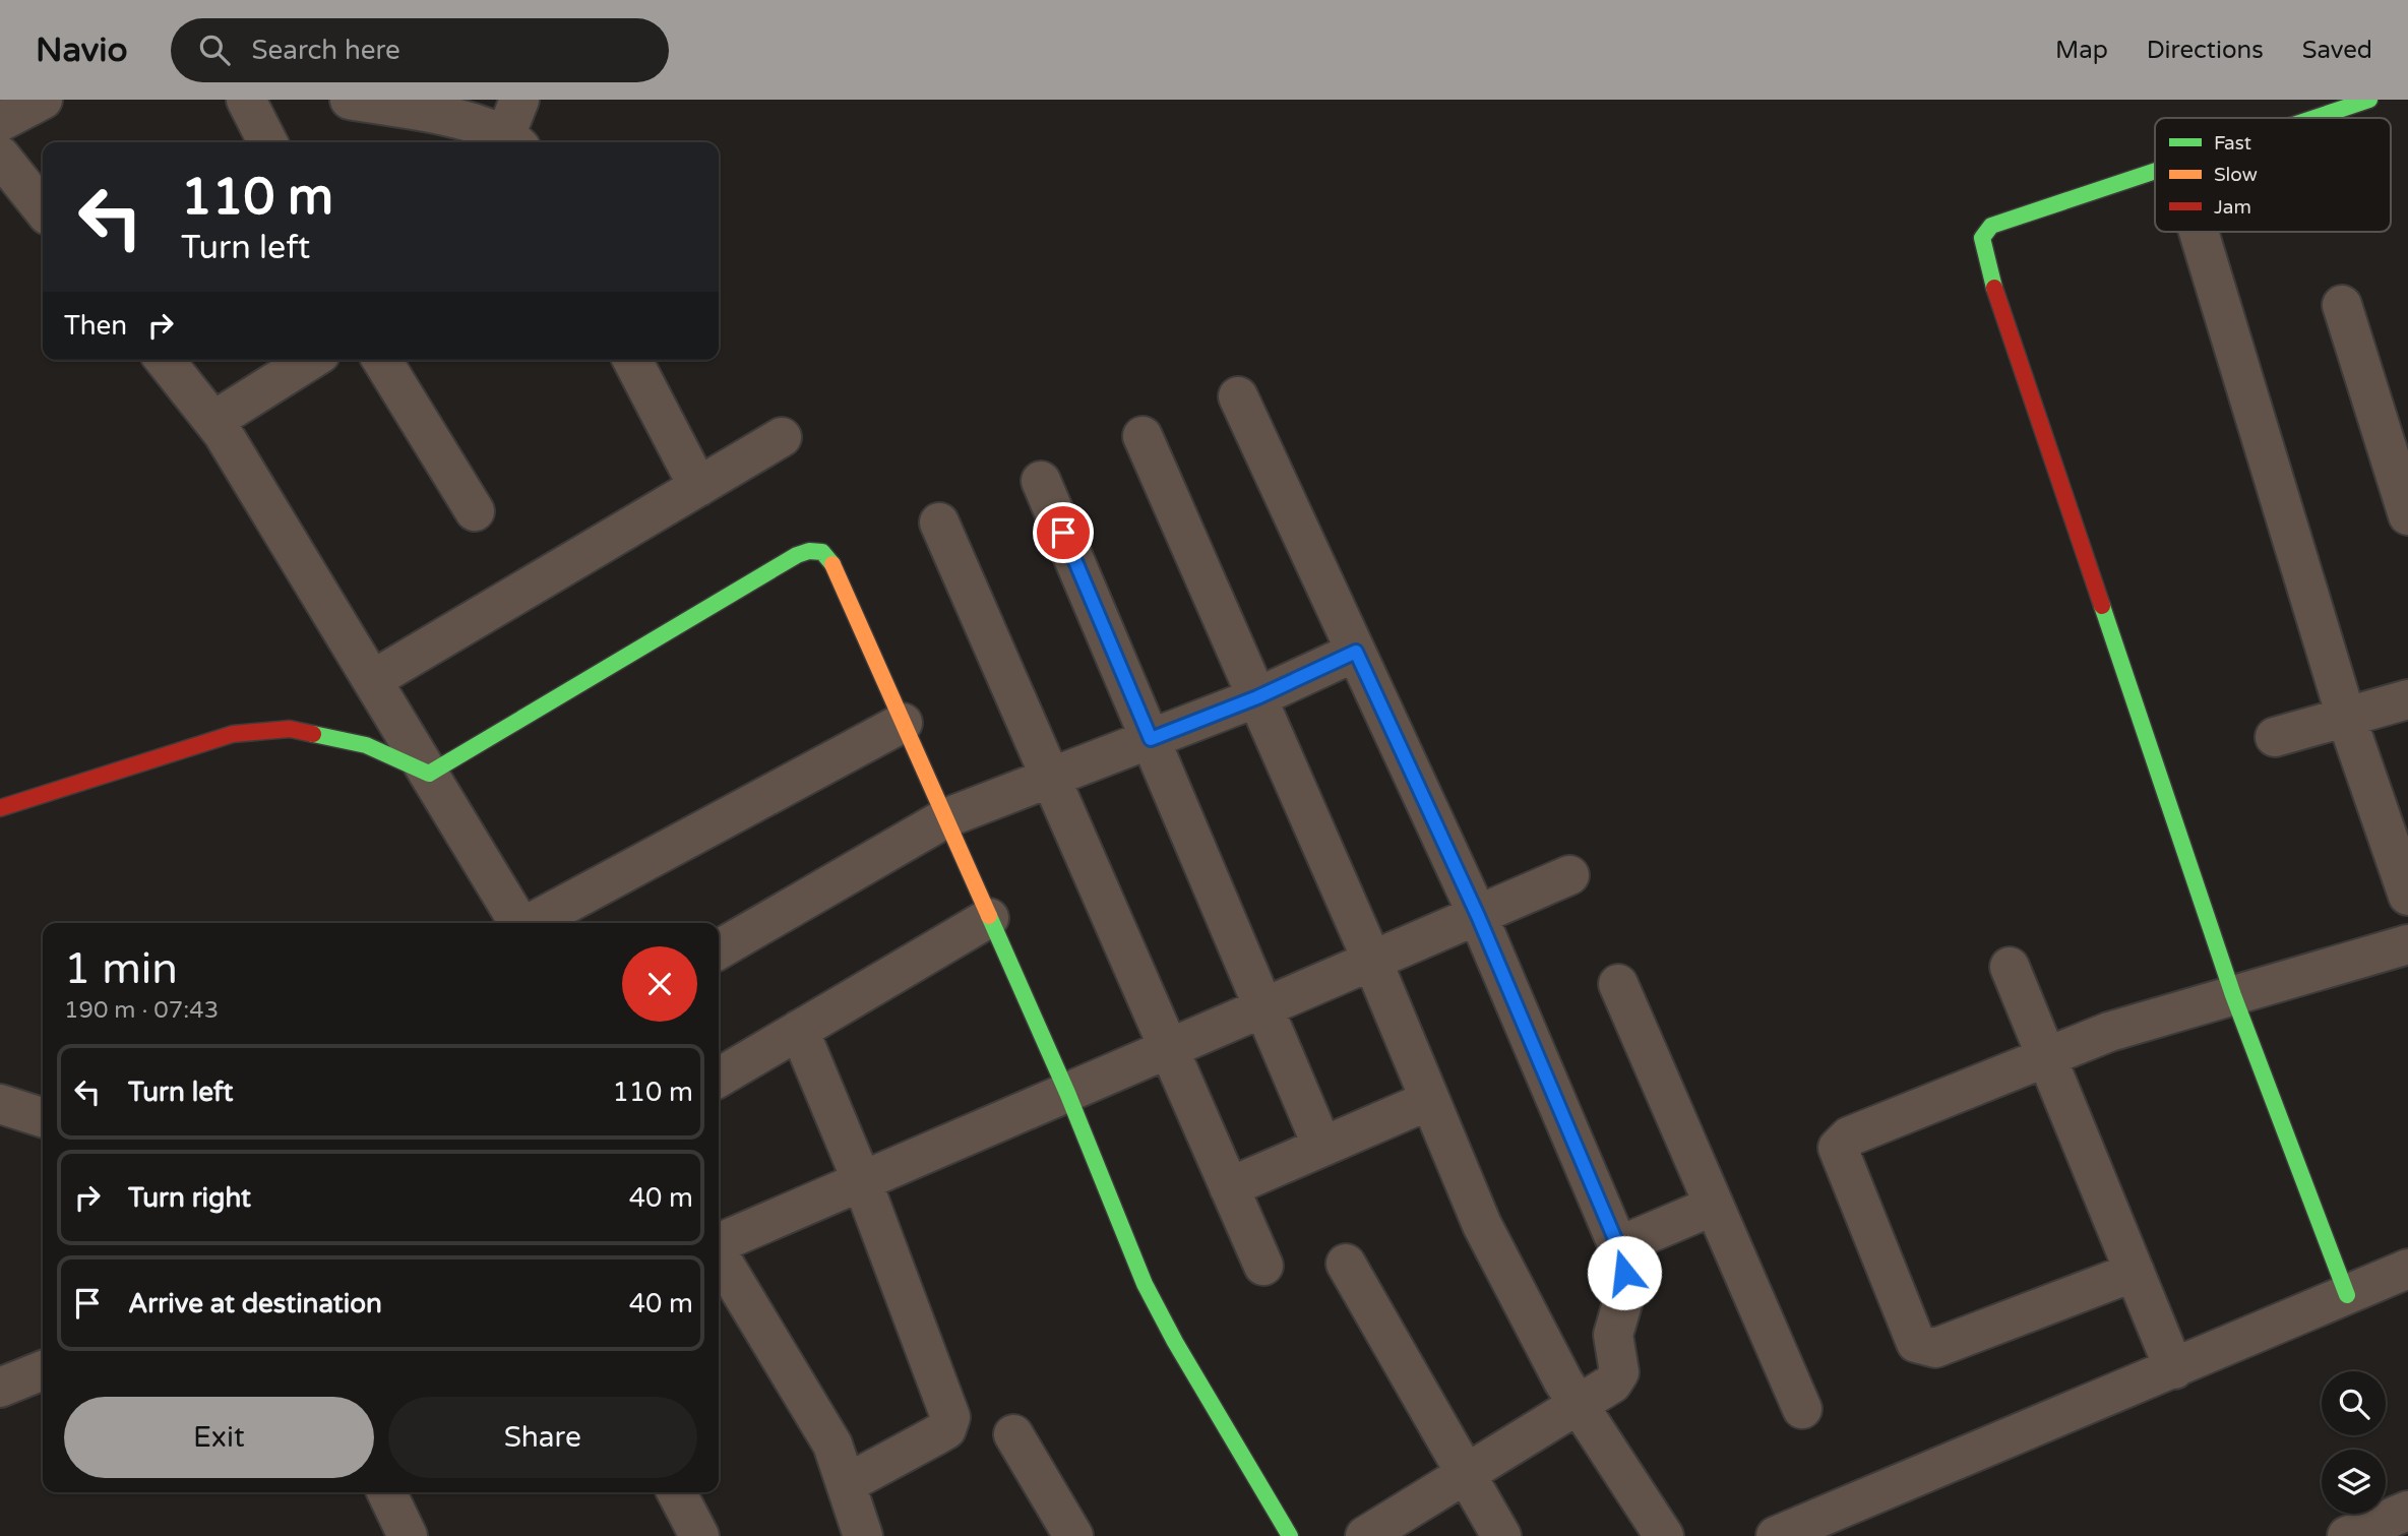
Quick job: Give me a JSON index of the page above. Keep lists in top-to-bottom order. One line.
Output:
{"legend":["Fast","Slow","Jam"],"page":{"header":"Navio","search":"Search here","nav":["Map","Directions","Saved"],"turn":["110 m","Turn left"],"then":"Then","heading":["1 min","190 m · 07:43"],"list":[{"name":"Turn left","value":"110 m"},{"name":"Turn right","value":"40 m"},{"name":"Arrive at destination","value":"40 m"}],"buttons":["Exit","Share"]}}
